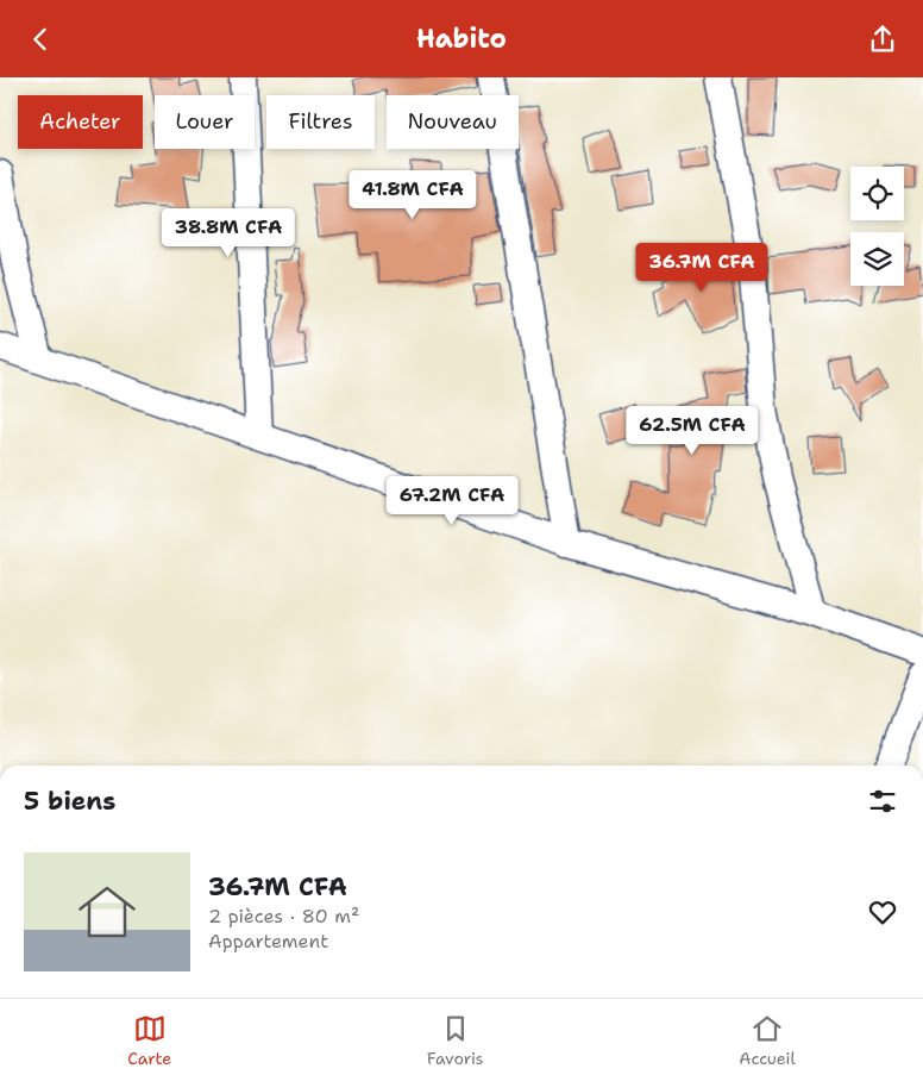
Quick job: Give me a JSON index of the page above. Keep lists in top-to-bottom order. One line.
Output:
{"page":{"header":"Habito","chip":["Acheter","Louer","Filtres","Nouveau"],"price":["41.8M CFA","38.8M CFA","36.7M CFA","62.5M CFA","67.2M CFA"],"heading":"5 biens","list":[{"name":"36.7M CFA","note":"2 pièces · 80 m² · Appartement"}],"tabs":["Carte","Favoris","Accueil"]}}
